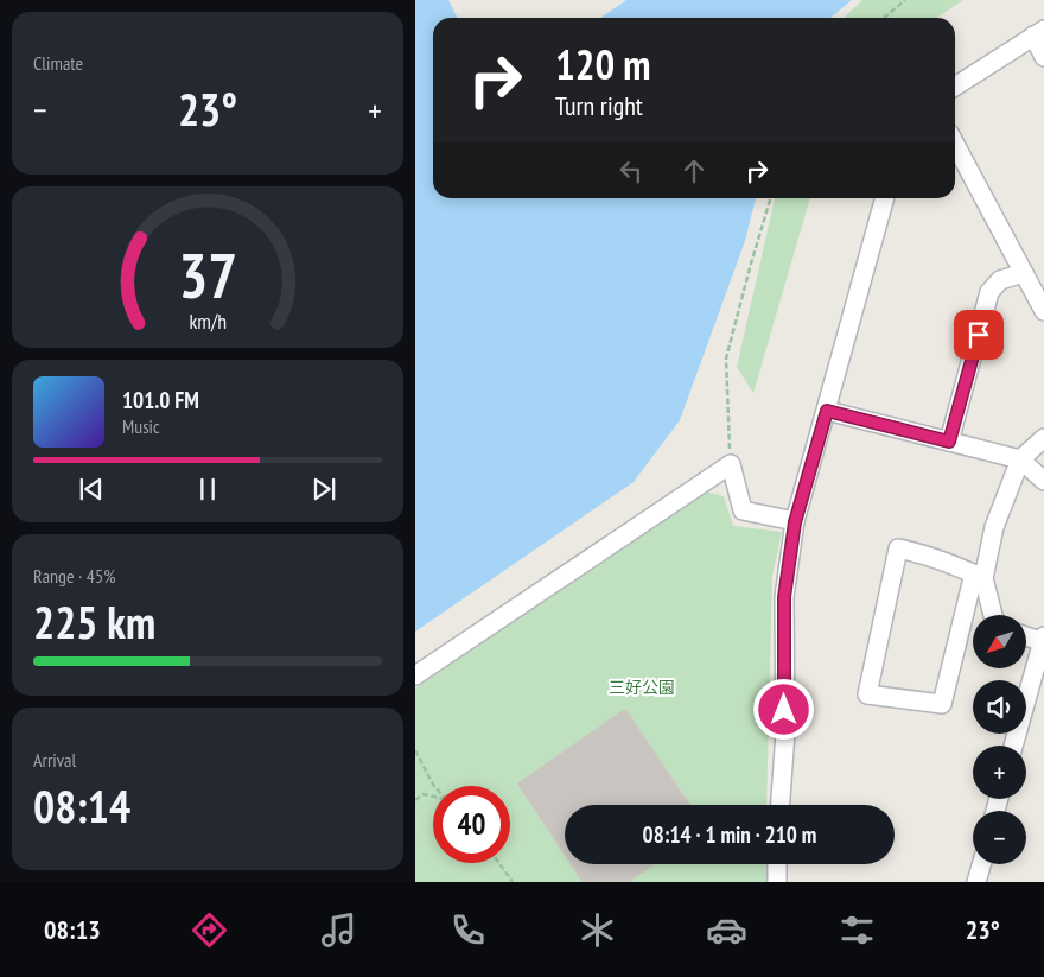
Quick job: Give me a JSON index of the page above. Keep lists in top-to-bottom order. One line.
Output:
{"parks":["三好公園"],"north":"bottom left","page":{"tile":["Climate",["Range · 45%","225 km"],["Arrival","08:14"]],"turn":["120 m","Turn right"],"heat":["−","23°","+"],"song":["101.0 FM","Music"],"map_buttons":["+","−"],"limit":"40","trip":"08:14 · 1 min · 210 m","tabs":["08:13","23°"],"gauge":["37","km/h"]}}
